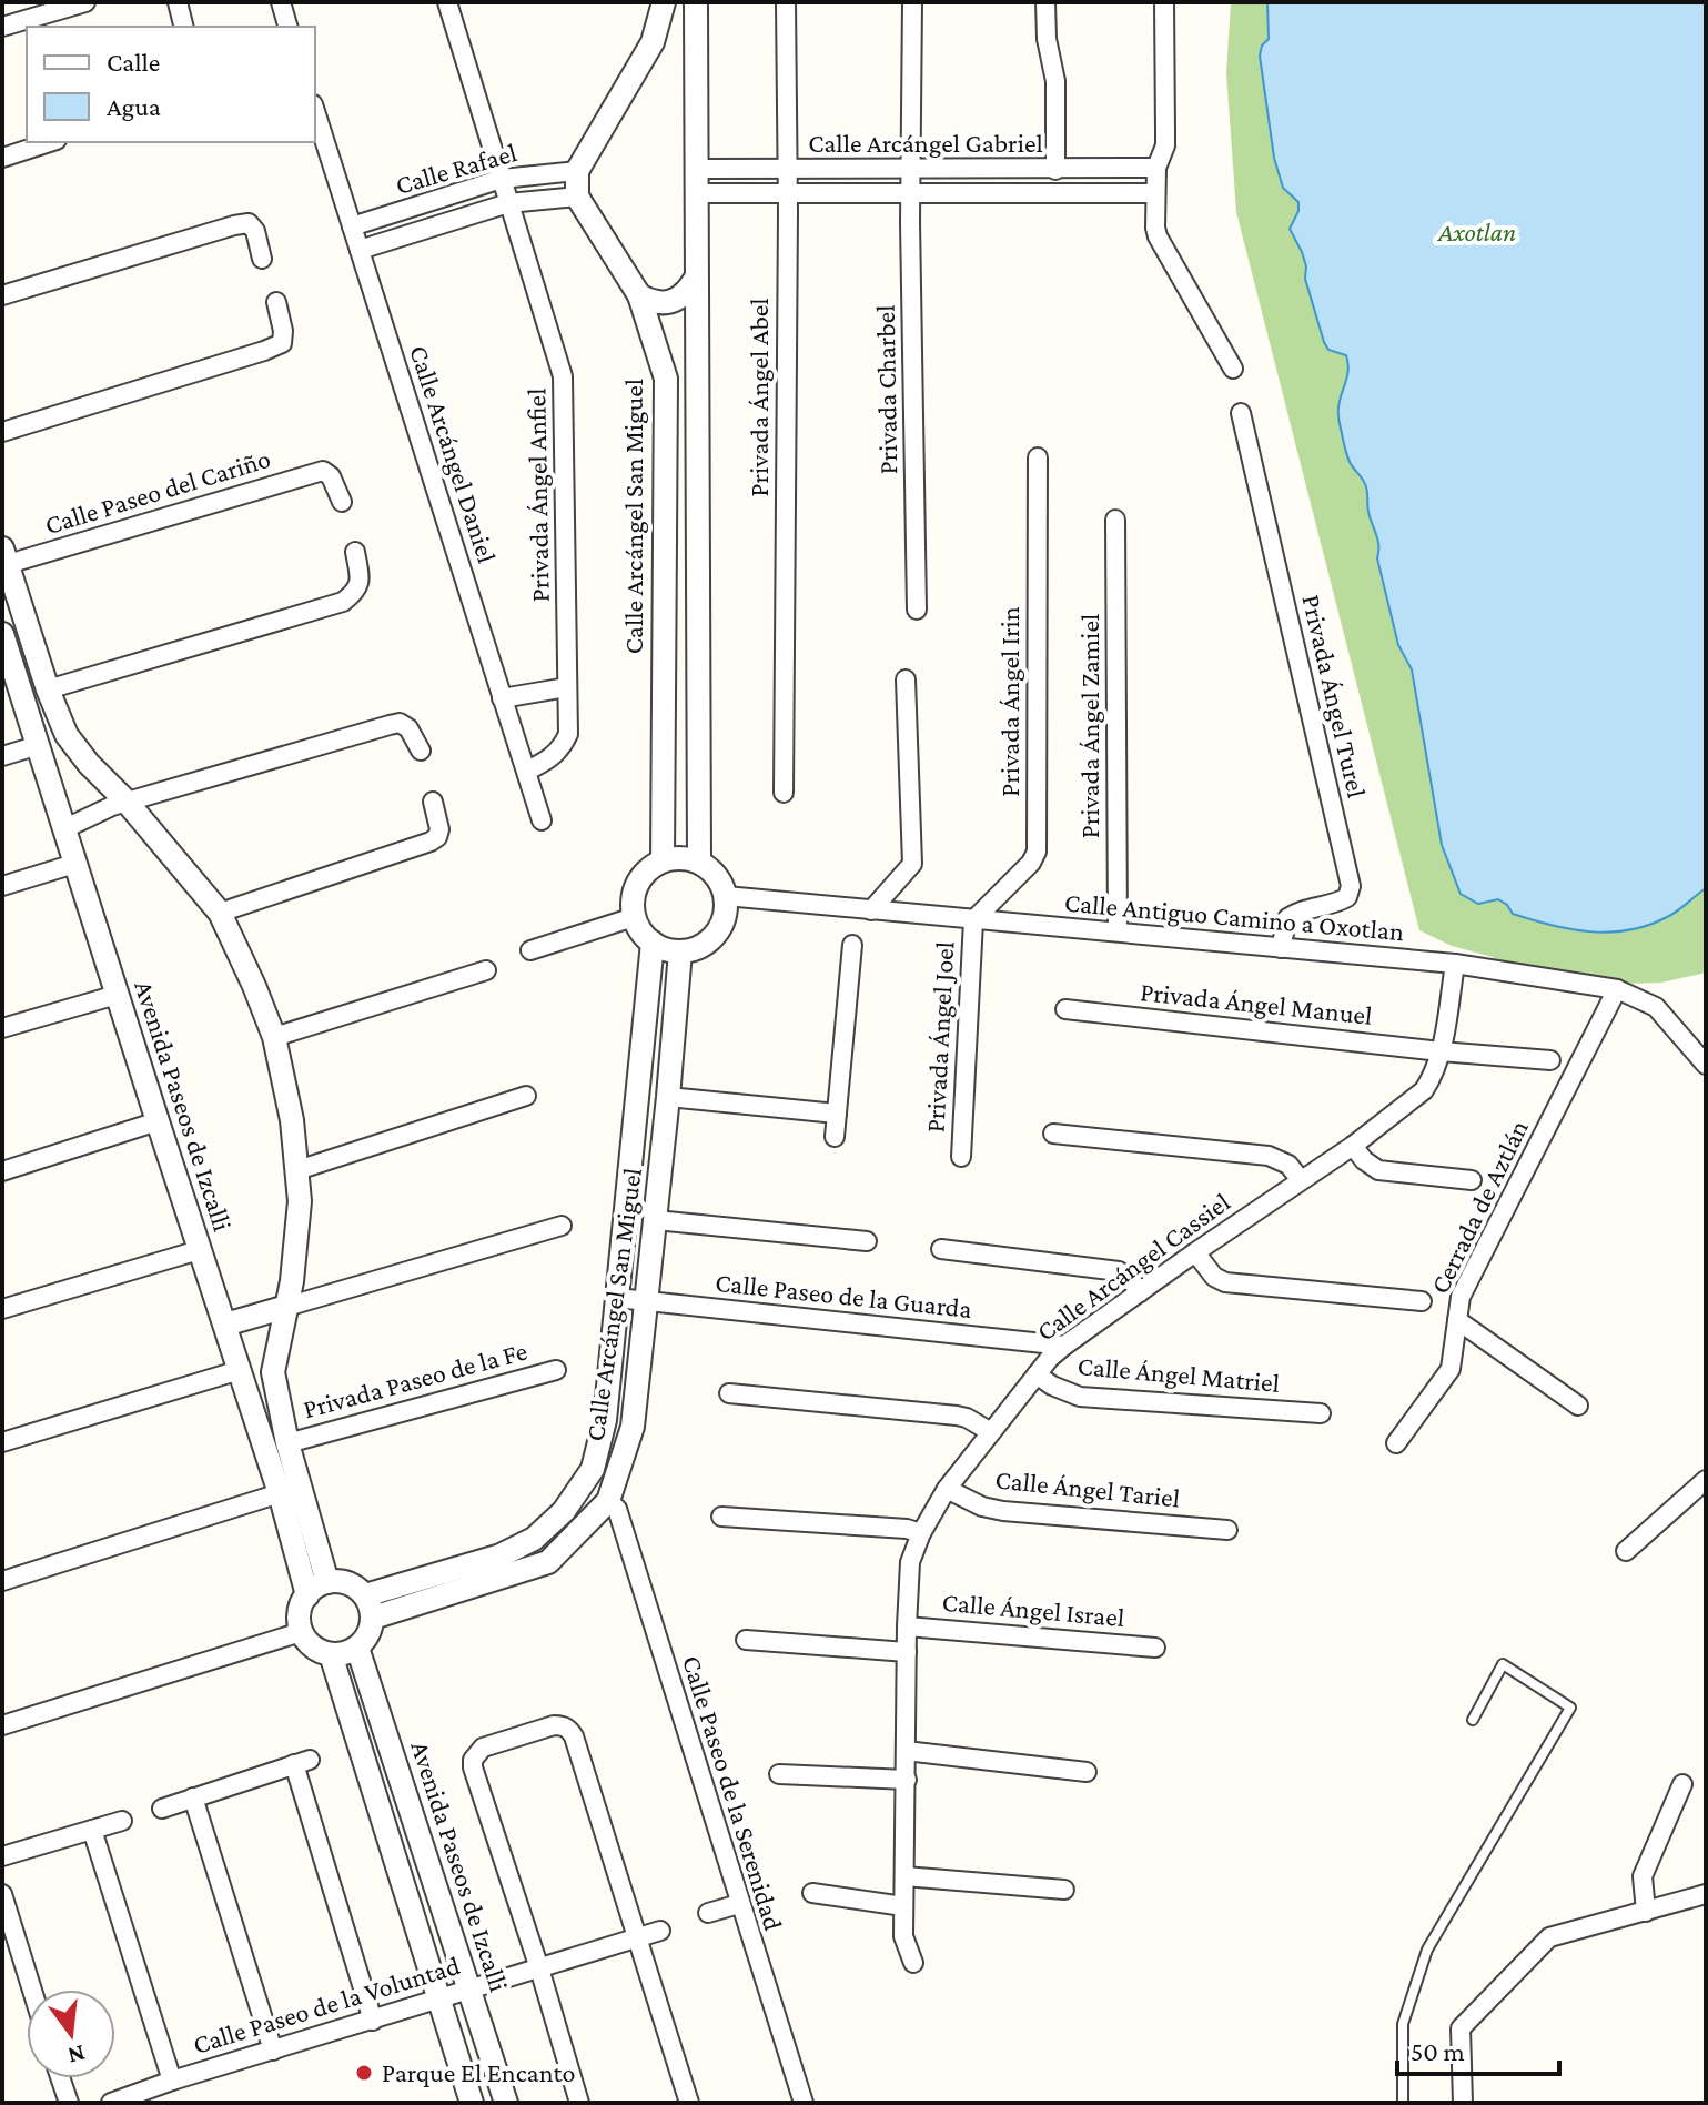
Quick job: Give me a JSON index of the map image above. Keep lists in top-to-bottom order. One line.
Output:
{"streets":{"street":["Calle Arcángel Gabriel","Calle Rafael","Privada Charbel","Privada Ángel Abel","Calle Arcángel Daniel","Calle Paseo del Cariño","Privada Ángel Anfiel","Calle Arcángel San Miguel","Privada Ángel Turel","Privada Ángel Irin","Privada Ángel Zamiel","Calle Antiguo Camino a Oxotlan","Privada Ángel Manuel","Privada Ángel Joel","Avenida Paseos de Izcalli","Cerrada de Aztlán","Calle Arcángel Cassiel","Calle Paseo de la Guarda","Calle Ángel Matriel","Privada Paseo de la Fe","Calle Ángel Tariel","Calle Ángel Israel","Calle Paseo de la Serenidad","Calle Paseo de la Voluntad"]},"crossings":[["Calle Arcángel Gabriel","Privada Charbel"],["Calle Arcángel Gabriel","Privada Ángel Abel"],["Calle Rafael","Calle Arcángel Daniel"],["Calle Rafael","Privada Ángel Anfiel"],["Calle Rafael","Calle Arcángel San Miguel"],["Calle Arcángel Daniel","Privada Ángel Anfiel"],["Calle Arcángel San Miguel","Calle Antiguo Camino a Oxotlan"],["Calle Arcángel San Miguel","Avenida Paseos de Izcalli"],["Calle Arcángel San Miguel","Calle Paseo de la Guarda"],["Calle Arcángel San Miguel","Calle Paseo de la Serenidad"],["Privada Ángel Turel","Calle Antiguo Camino a Oxotlan"],["Privada Ángel Irin","Calle Antiguo Camino a Oxotlan"],["Privada Ángel Irin","Privada Ángel Joel"],["Privada Ángel Zamiel","Calle Antiguo Camino a Oxotlan"],["Calle Antiguo Camino a Oxotlan","Privada Ángel Joel"],["Calle Antiguo Camino a Oxotlan","Cerrada de Aztlán"],["Calle Antiguo Camino a Oxotlan","Calle Arcángel Cassiel"],["Privada Ángel Manuel","Calle Arcángel Cassiel"],["Avenida Paseos de Izcalli","Calle Paseo de la Voluntad"],["Calle Arcángel Cassiel","Calle Paseo de la Guarda"],["Calle Arcángel Cassiel","Calle Ángel Matriel"],["Calle Arcángel Cassiel","Calle Ángel Tariel"],["Calle Arcángel Cassiel","Calle Ángel Israel"]],"parks":["Axotlan"],"places":["Parque El Encanto"],"legend":["Calle","Agua"],"scale_bar":"50 m","north":"bottom"}
